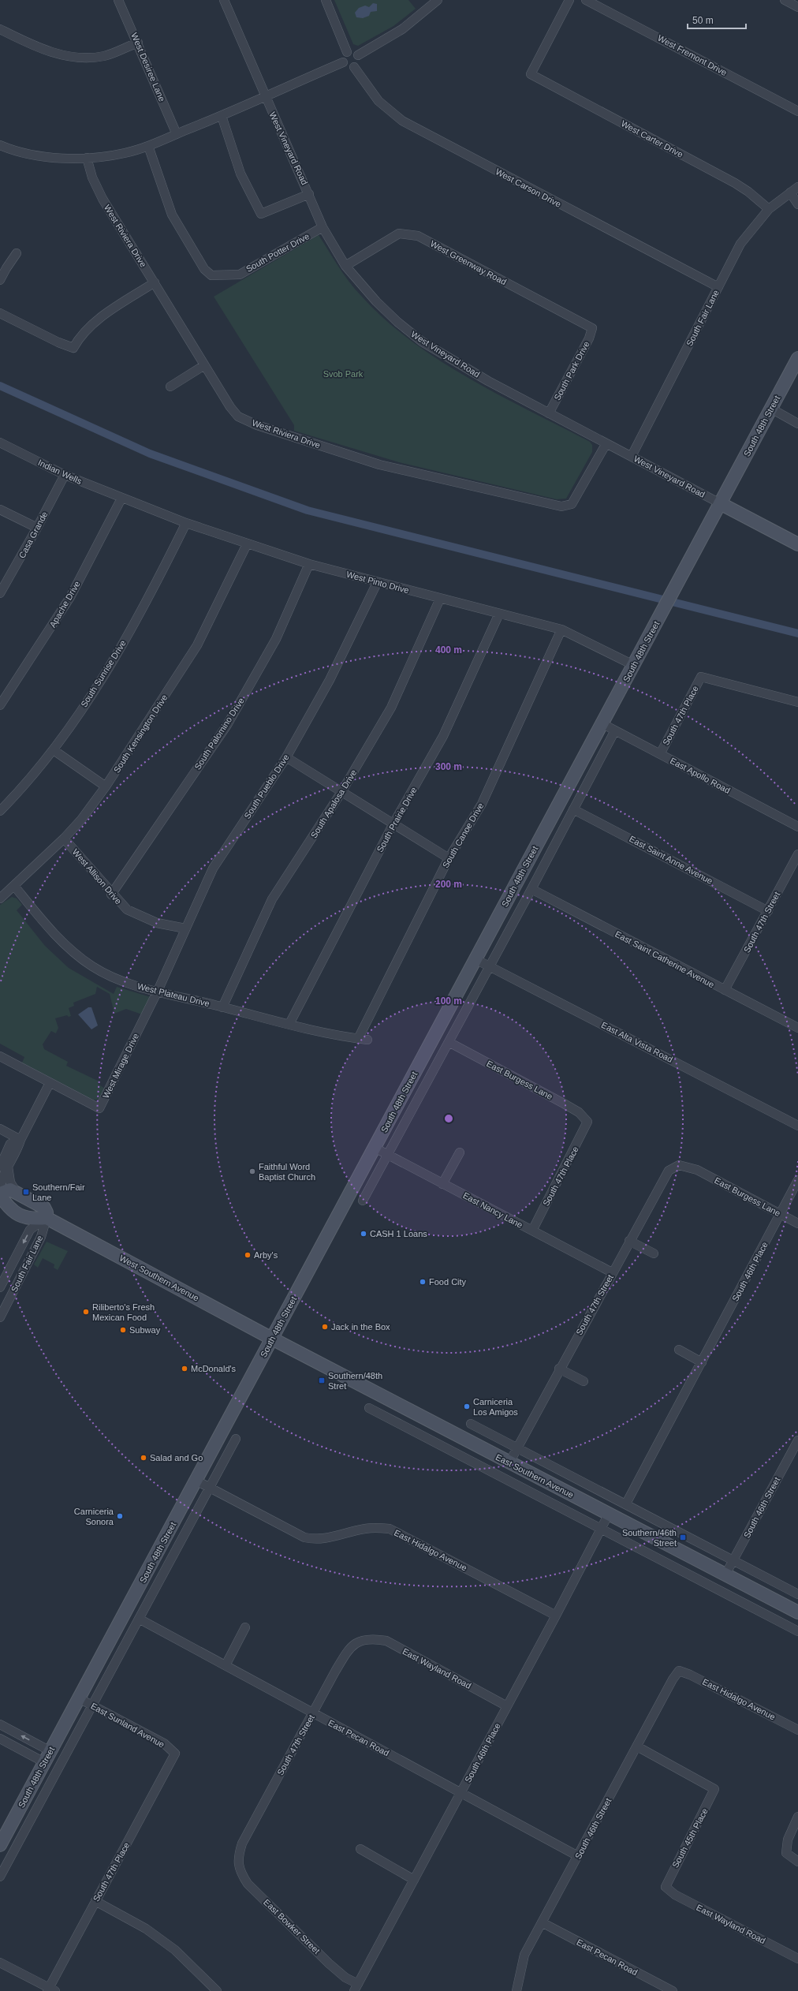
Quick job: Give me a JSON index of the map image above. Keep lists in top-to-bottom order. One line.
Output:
{"streets":{"main road":["South 48th Street","West Southern Avenue","East Southern Avenue"],"street":["West Fremont Drive","West Desiree Lane","West Carter Drive","West Vineyard Road","West Carson Drive","West Riviera Drive","South Potter Drive","West Greenway Road","South Fair Lane","South Park Drive","Indian Wells","Casa Grande","West Pinto Drive","Apache Drive","South Sunrise Drive","South 47th Place","South Kensington Drive","South Palomino Drive","East Apollo Road","South Pueblo Drive","South Apalosa Drive","South Prairie Drive","South Canoe Drive","East Saint Anne Avenue","West Allison Drive","South 47th Street","East Saint Catherine Avenue","West Plateau Drive","East Alta Vista Road","West Mirage Drive","East Burgess Lane","East Nancy Lane","South 46th Place","South 46th Street","East Hidalgo Avenue","East Wayland Road","East Sunland Avenue","East Pecan Road","South 45th Place","East Bowker Street"]},"crossings":[["West Carter Drive","South Fair Lane"],["West Vineyard Road","West Riviera Drive"],["West Vineyard Road","South Potter Drive"],["West Vineyard Road","West Greenway Road"],["West Vineyard Road","South Fair Lane"],["West Vineyard Road","South Park Drive"],["West Vineyard Road","South 48th Street"],["West Carson Drive","South Fair Lane"],["West Greenway Road","South Park Drive"],["South Fair Lane","West Southern Avenue"],["South 48th Street","West Pinto Drive"],["South 48th Street","East Apollo Road"],["South 48th Street","East Saint Anne Avenue"],["South 48th Street","East Saint Catherine Avenue"],["South 48th Street","East Alta Vista Road"],["South 48th Street","East Burgess Lane"],["South 48th Street","East Nancy Lane"],["South 48th Street","West Southern Avenue"],["South 48th Street","East Southern Avenue"],["South 48th Street","East Hidalgo Avenue"],["South 48th Street","East Sunland Avenue"],["South 48th Street","East Pecan Road"],["Indian Wells","Casa Grande"],["Indian Wells","West Pinto Drive"],["Indian Wells","Apache Drive"],["West Pinto Drive","Apache Drive"],["West Pinto Drive","South Sunrise Drive"],["West Pinto Drive","South Kensington Drive"],["West Pinto Drive","South Palomino Drive"],["West Pinto Drive","South Pueblo Drive"],["West Pinto Drive","South Apalosa Drive"],["West Pinto Drive","South Prairie Drive"],["West Pinto Drive","South Canoe Drive"],["South 47th Place","East Apollo Road"],["South 47th Place","East Burgess Lane"],["South 47th Place","East Nancy Lane"],["South 47th Place","East Sunland Avenue"],["South Kensington Drive","West Allison Drive"],["South Kensington Drive","West Plateau Drive"],["South Palomino Drive","West Allison Drive"],["South Pueblo Drive","West Allison Drive"],["South Pueblo Drive","West Plateau Drive"],["South Pueblo Drive","West Mirage Drive"],["South Apalosa Drive","West Plateau Drive"],["South Prairie Drive","West Plateau Drive"],["South Canoe Drive","West Plateau Drive"],["East Saint Anne Avenue","South 47th Street"],["South 47th Street","East Saint Catherine Avenue"],["South 47th Street","East Burgess Lane"],["South 47th Street","East Nancy Lane"],["South 47th Street","East Southern Avenue"],["South 47th Street","East Wayland Road"],["South 47th Street","East Pecan Road"],["South 47th Street","East Bowker Street"],["West Plateau Drive","West Mirage Drive"],["East Burgess Lane","South 46th Place"],["South 46th Place","East Southern Avenue"],["South 46th Place","East Hidalgo Avenue"],["South 46th Place","East Wayland Road"],["South 46th Place","East Pecan Road"],["South 46th Place","East Bowker Street"],["West Southern Avenue","East Southern Avenue"],["East Southern Avenue","South 46th Street"],["South 46th Street","East Hidalgo Avenue"],["South 46th Street","East Pecan Road"],["South 46th Street","South 45th Place"],["East Wayland Road","South 45th Place"]],"parks":["Svob Park"],"places":{"other":["Faithful Word Baptist Church","CASH 1 Loans","Arby's","Food City","Riliberto's Fresh Mexican Food","Jack in the Box","Subway","McDonald's","Carniceria Los Amigos","Salad and Go","Carniceria Sonora"],"transit":["Southern/Fair Lane","Southern/48th Stret","Southern/46th Street"]},"scale_bar":"50 m","rings":["400 m","300 m","200 m","100 m"]}
